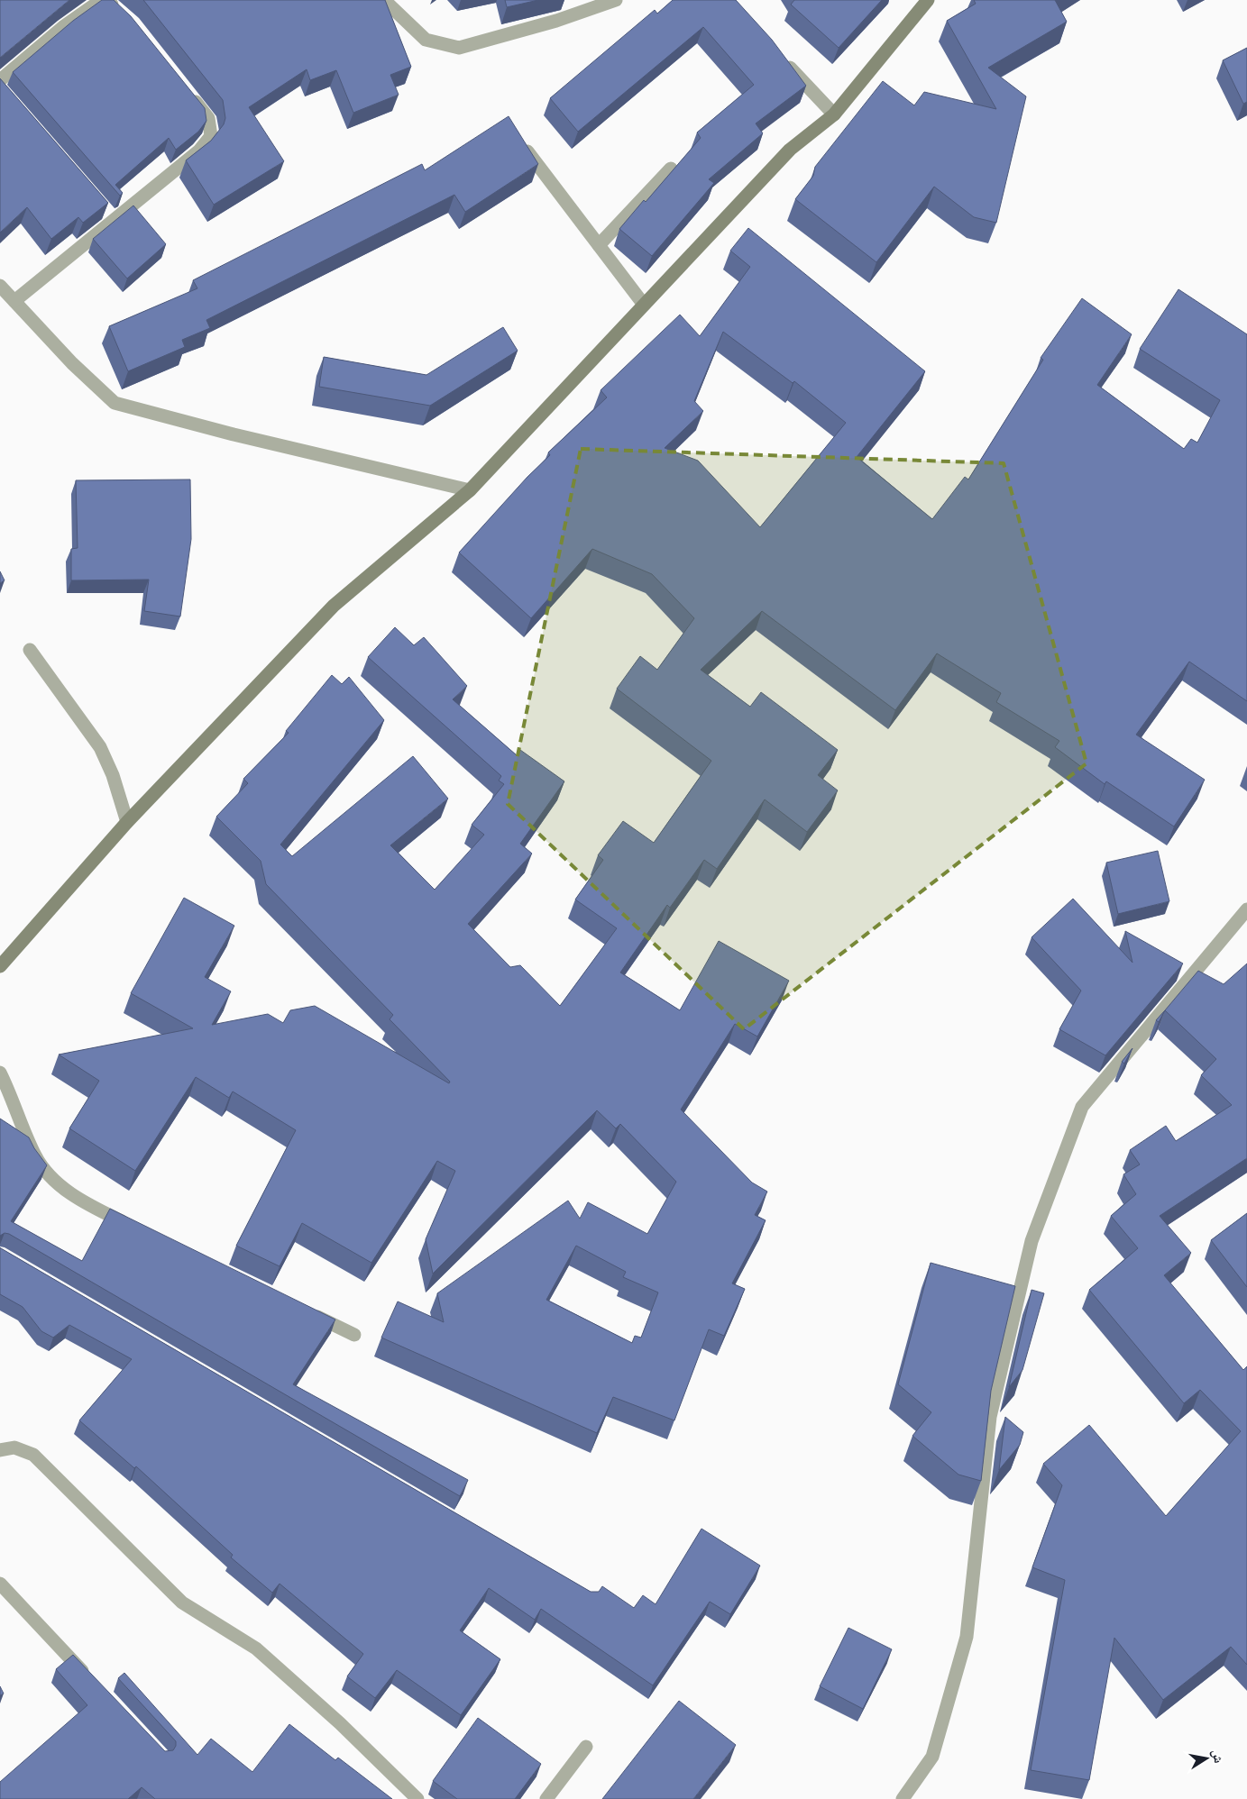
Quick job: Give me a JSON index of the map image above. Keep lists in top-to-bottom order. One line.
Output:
{"north":"right"}
